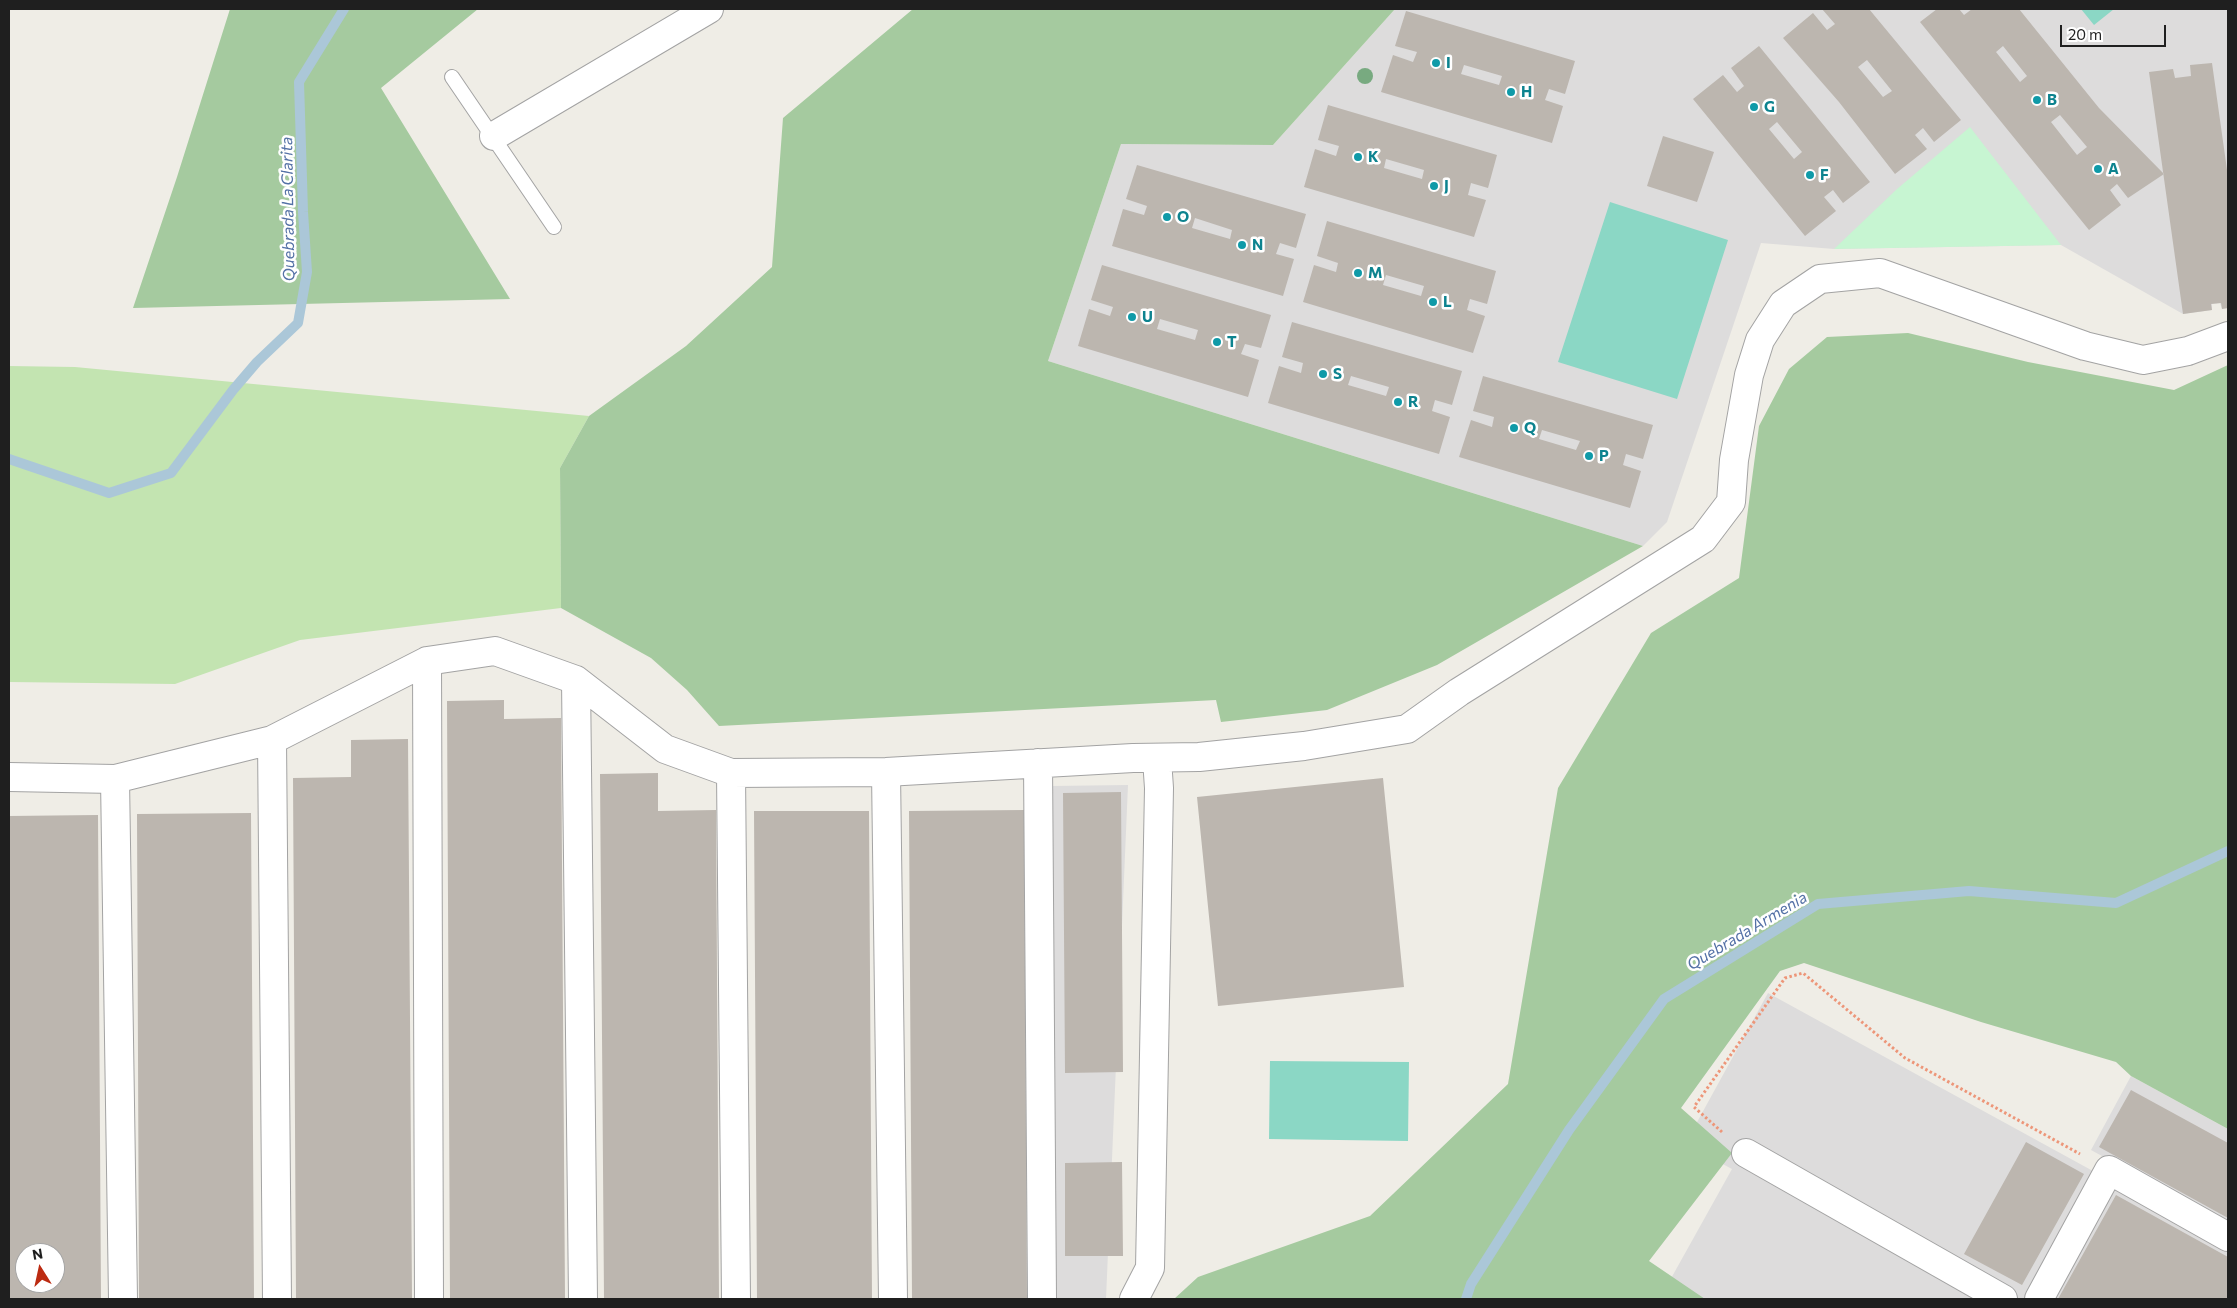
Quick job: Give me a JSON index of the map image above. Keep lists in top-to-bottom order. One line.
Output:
{"water":["Quebrada La Clarita","Quebrada Armenia"],"places":["I","H","B","G","K","A","F","J","O","N","M","L","U","T","S","R","Q","P"],"scale_bar":"20 m","north":"top"}
